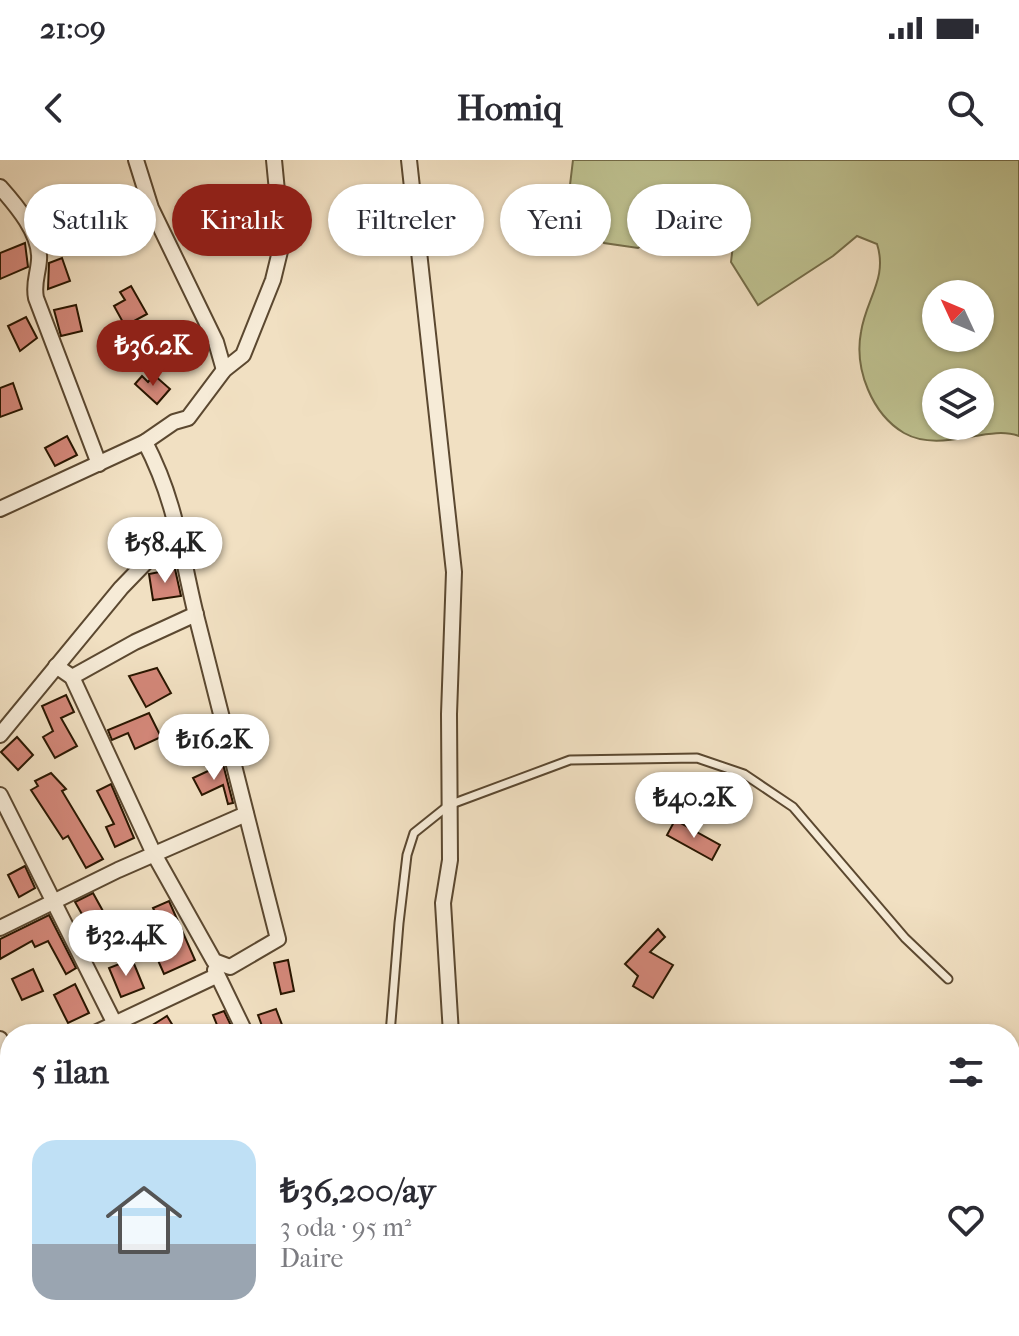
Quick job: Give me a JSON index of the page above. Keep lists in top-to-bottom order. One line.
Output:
{"north":"top left","page":{"status":"21:09","header":"Homiq","chip":["Satılık","Kiralık","Filtreler","Yeni","Daire"],"price":["₺36.2K","₺58.4K","₺16.2K","₺40.2K","₺32.4K"],"heading":"5 ilan","list":[{"name":"₺36,200/ay","note":"3 oda · 95 m² · Daire"}]}}
